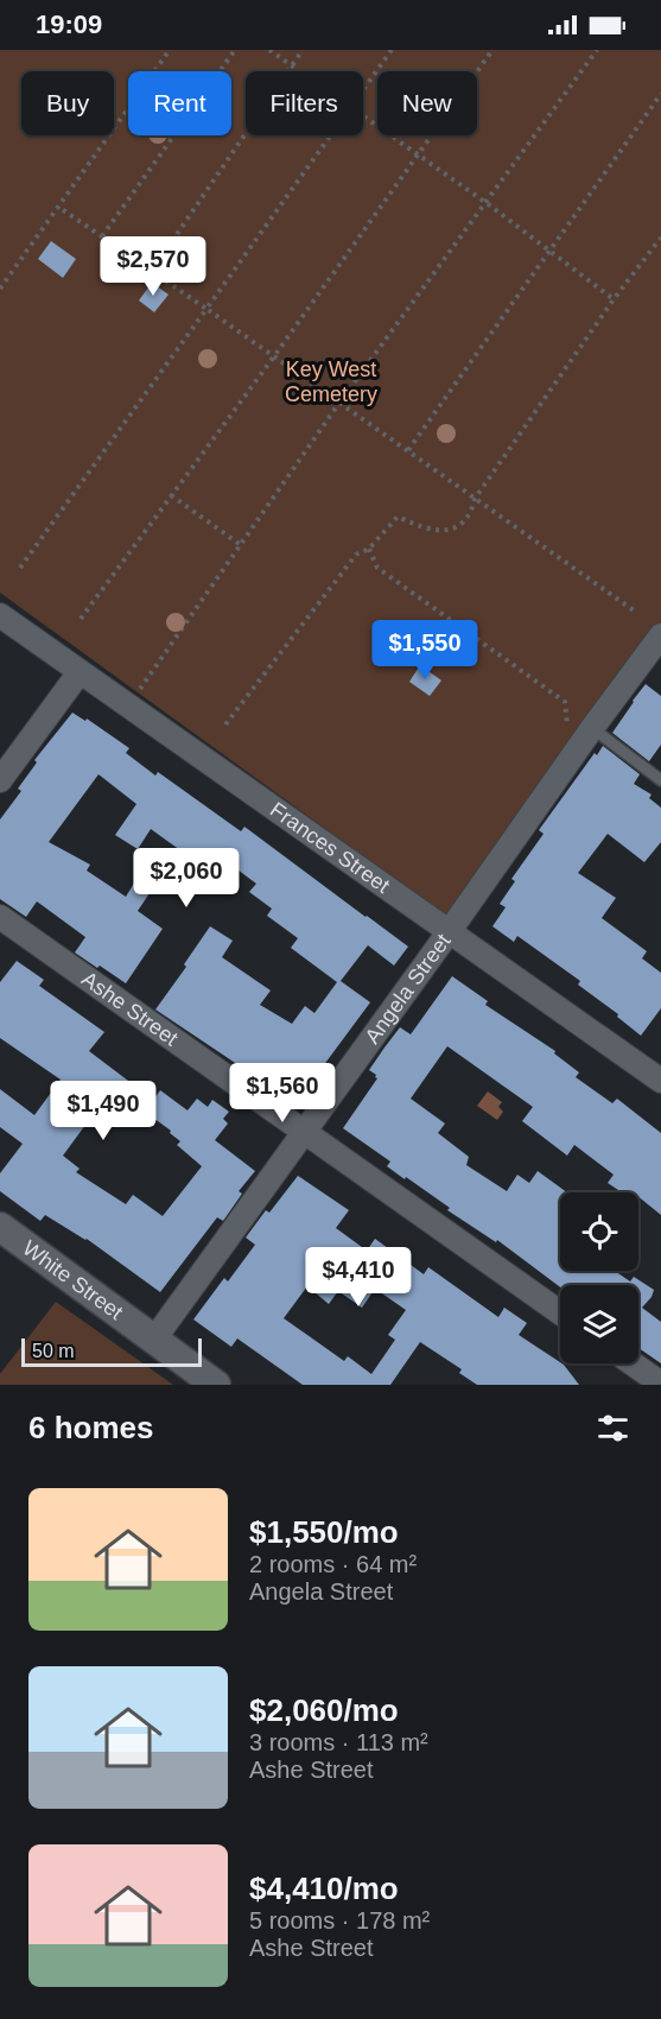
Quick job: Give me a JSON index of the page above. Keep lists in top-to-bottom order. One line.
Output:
{"streets":{"street":["Frances Street","Angela Street","Ashe Street","White Street"]},"crossings":[["Frances Street","Angela Street"],["Angela Street","Ashe Street"],["Angela Street","White Street"]],"parks":["Key West Cemetery"],"scale_bar":"50 m","page":{"status":"19:09","chip":["Buy","Rent","Filters","New"],"price":["$2,570","$1,550","$2,060","$1,560","$1,490","$4,410"],"scale":"50 m","heading":"6 homes","list":[{"name":"$1,550/mo","note":"2 rooms · 64 m² · Angela Street"},{"name":"$2,060/mo","note":"3 rooms · 113 m² · Ashe Street"},{"name":"$4,410/mo","note":"5 rooms · 178 m² · Ashe Street"}]}}
